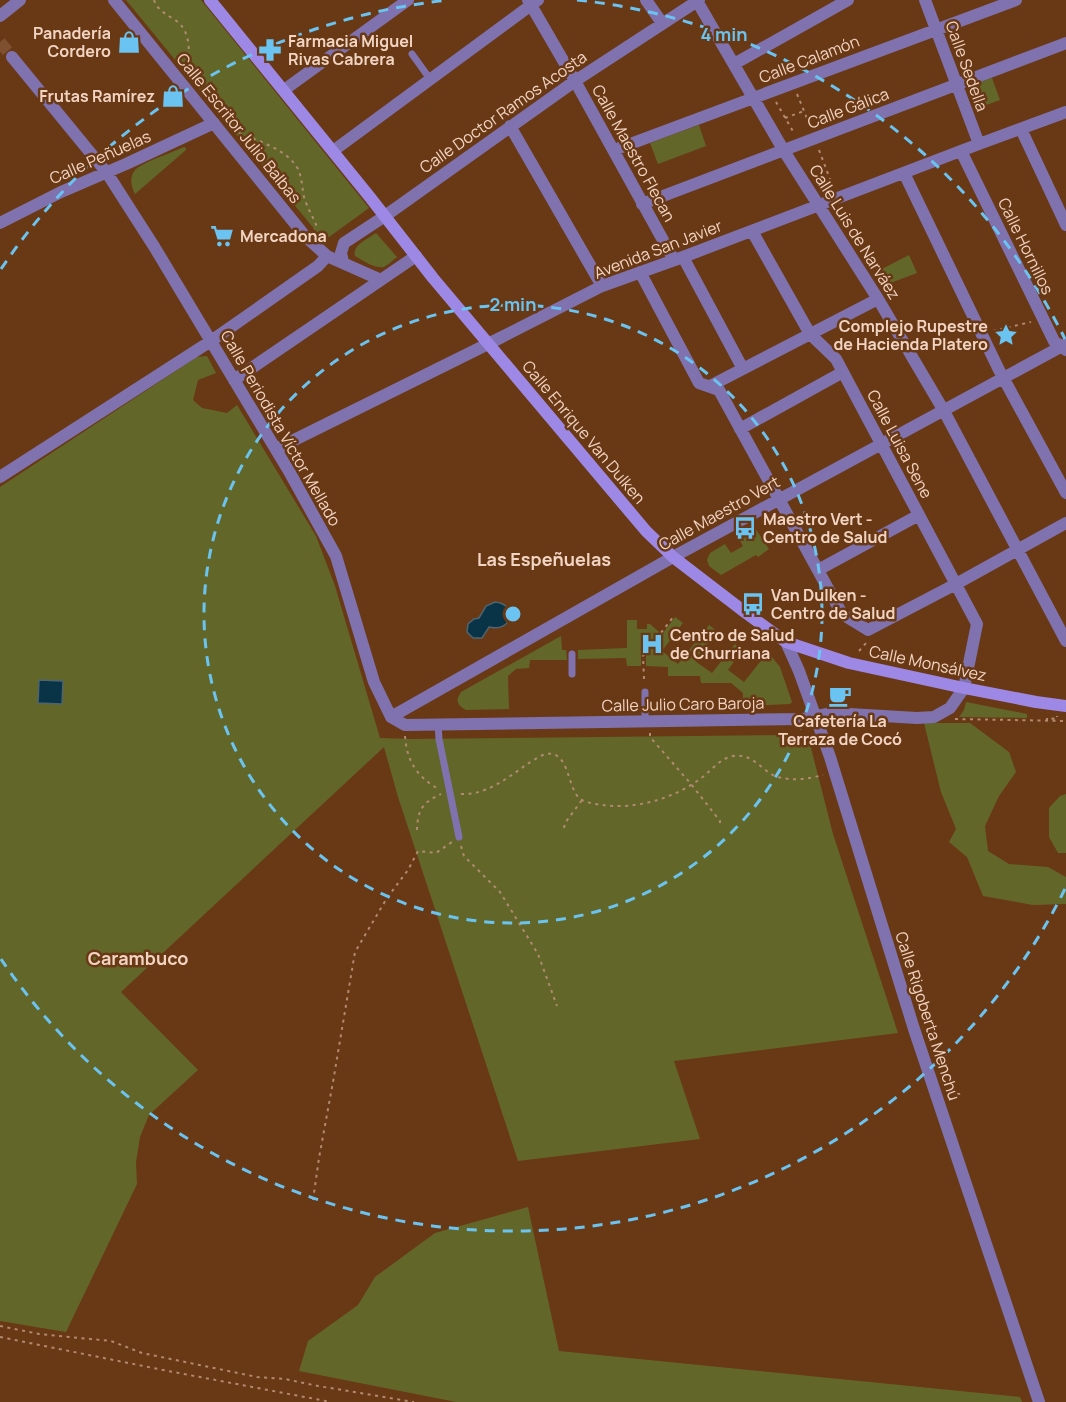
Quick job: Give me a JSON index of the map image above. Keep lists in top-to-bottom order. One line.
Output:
{"streets":{"street":["Calle Calamón","Calle Sedella","Calle Gálica","Calle Doctor Ramos Acosta","Calle Escritor Julio Balbas","Calle Maestro Flecan","Calle Peñuelas","Calle Luis de Narváez","Calle Hornillos","Avenida San Javier","Calle Periodista Víctor Mellado","Calle Enrique Van Dulken","Calle Luisa Sene","Calle Maestro Vert","Calle Monsálvez","Calle Julio Caro Baroja","Calle Rigoberta Menchú"]},"crossings":[["Calle Calamón","Calle Sedella"],["Calle Calamón","Calle Maestro Flecan"],["Calle Calamón","Calle Luis de Narváez"],["Calle Sedella","Calle Gálica"],["Calle Sedella","Avenida San Javier"],["Calle Gálica","Calle Maestro Flecan"],["Calle Gálica","Calle Luis de Narváez"],["Calle Doctor Ramos Acosta","Calle Escritor Julio Balbas"],["Calle Doctor Ramos Acosta","Calle Maestro Flecan"],["Calle Doctor Ramos Acosta","Calle Luis de Narváez"],["Calle Doctor Ramos Acosta","Calle Enrique Van Dulken"],["Calle Escritor Julio Balbas","Calle Peñuelas"],["Calle Maestro Flecan","Avenida San Javier"],["Calle Peñuelas","Calle Periodista Víctor Mellado"],["Calle Luis de Narváez","Avenida San Javier"],["Calle Luis de Narváez","Calle Maestro Vert"],["Calle Hornillos","Avenida San Javier"],["Calle Hornillos","Calle Maestro Vert"],["Avenida San Javier","Calle Periodista Víctor Mellado"],["Avenida San Javier","Calle Enrique Van Dulken"],["Avenida San Javier","Calle Luisa Sene"],["Calle Periodista Víctor Mellado","Calle Maestro Vert"],["Calle Enrique Van Dulken","Calle Maestro Vert"],["Calle Enrique Van Dulken","Calle Monsálvez"],["Calle Enrique Van Dulken","Calle Rigoberta Menchú"],["Calle Luisa Sene","Calle Maestro Vert"],["Calle Luisa Sene","Calle Monsálvez"],["Calle Monsálvez","Calle Rigoberta Menchú"],["Calle Julio Caro Baroja","Calle Rigoberta Menchú"]],"districts":["Las Espeñuelas","Carambuco"],"places":{"shop":["Panadería Cordero","Frutas Ramírez"],"pharmacy":["Farmacia Miguel Rivas Cabrera"],"supermarket":["Mercadona"],"place":["Complejo Rupestre de Hacienda Platero"],"bus stop":["Maestro Vert - Centro de Salud","Van Dulken - Centro de Salud"],"hospital":["Centro de Salud de Churriana"],"cafe":["Cafetería La Terraza de Cocó"]},"rings":["4 min","2 min"]}
